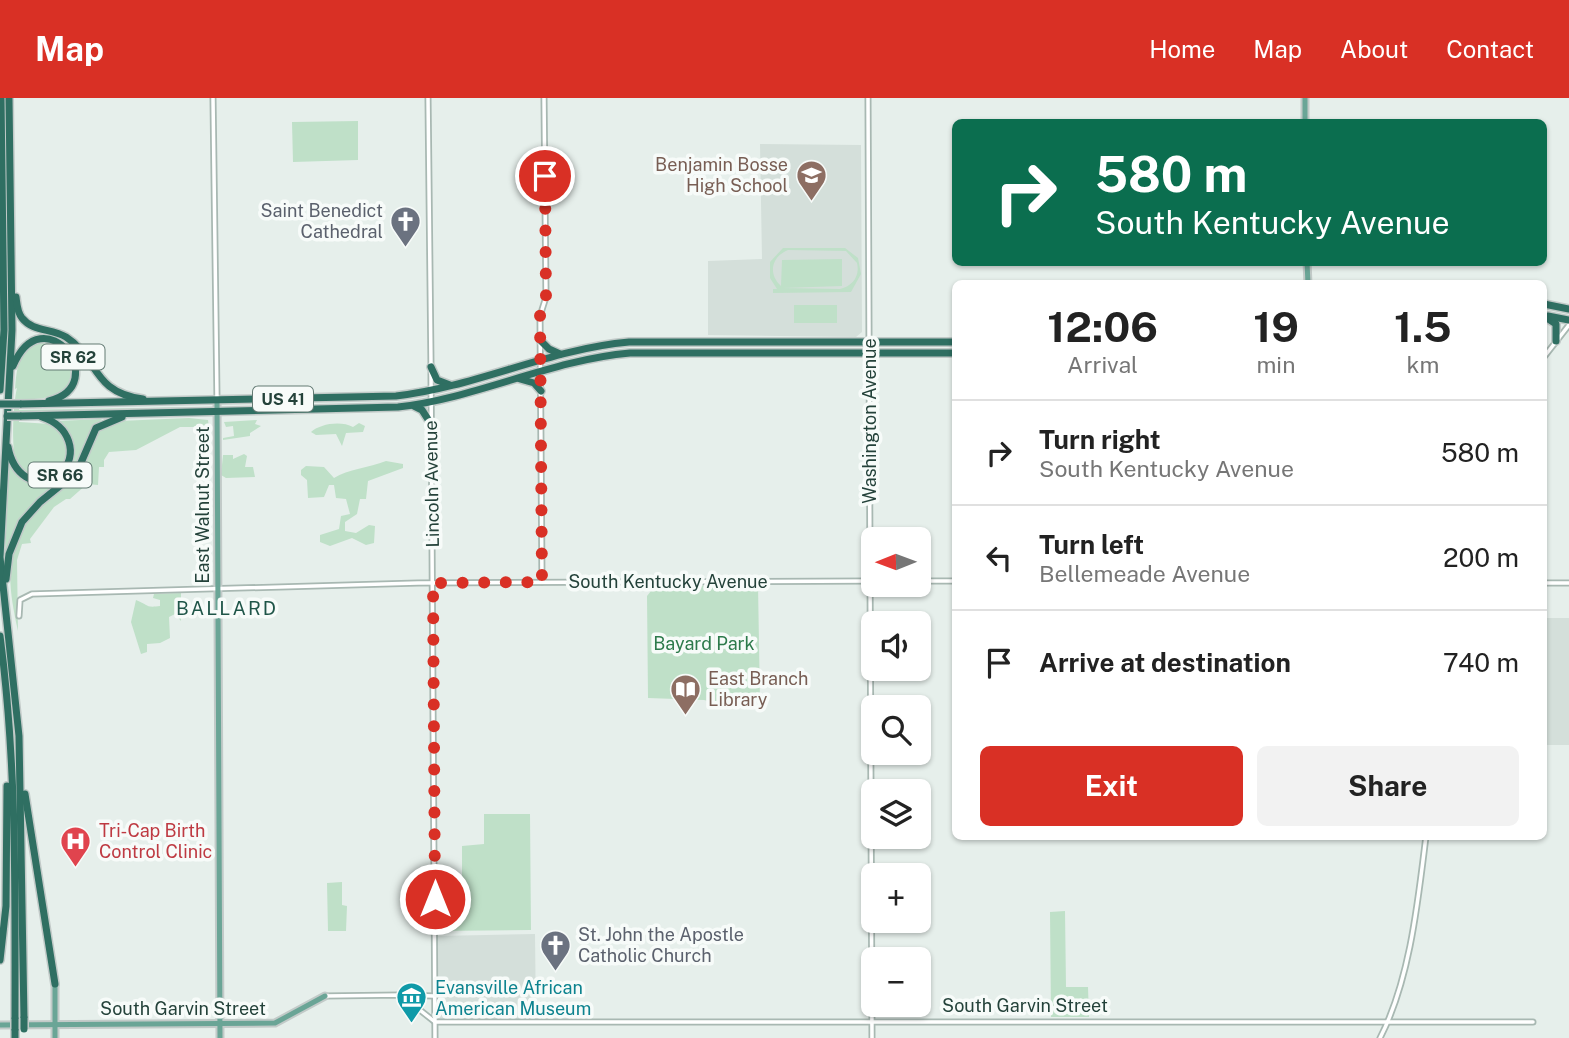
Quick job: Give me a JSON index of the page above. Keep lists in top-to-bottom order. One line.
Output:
{"streets":{"highway":["SR 62","US 41","SR 66"],"main road":["East Walnut Street","South Garvin Street"],"street":["Washington Avenue","Lincoln Avenue","South Kentucky Avenue"]},"crossings":[["SR 62","US 41"],["US 41","Washington Avenue"],["US 41","SR 66"],["US 41","Lincoln Avenue"],["US 41","East Walnut Street"],["Washington Avenue","South Garvin Street"],["Lincoln Avenue","South Kentucky Avenue"],["Lincoln Avenue","South Garvin Street"],["East Walnut Street","South Kentucky Avenue"],["East Walnut Street","South Garvin Street"]],"districts":["BALLARD"],"parks":["Bayard Park"],"places":{"school or university":["Benjamin Bosse High School"],"church":["Saint Benedict Cathedral","St. John the Apostle Catholic Church"],"library":["East Branch Library"],"hospital":["Tri-Cap Birth Control Clinic"],"museum":["Evansville African American Museum"]},"north":"left","page":{"header":"Map","nav":["Home","Map","About","Contact"],"turn":["580 m","South Kentucky Avenue"],"eta":["12:06","Arrival","19","min","1.5","km"],"list":[{"name":"Turn right","note":"South Kentucky Avenue","value":"580 m"},{"name":"Turn left","note":"Bellemeade Avenue","value":"200 m"},{"name":"Arrive at destination","value":"740 m"}],"map_buttons":["+","−"],"buttons":["Exit","Share"]}}
